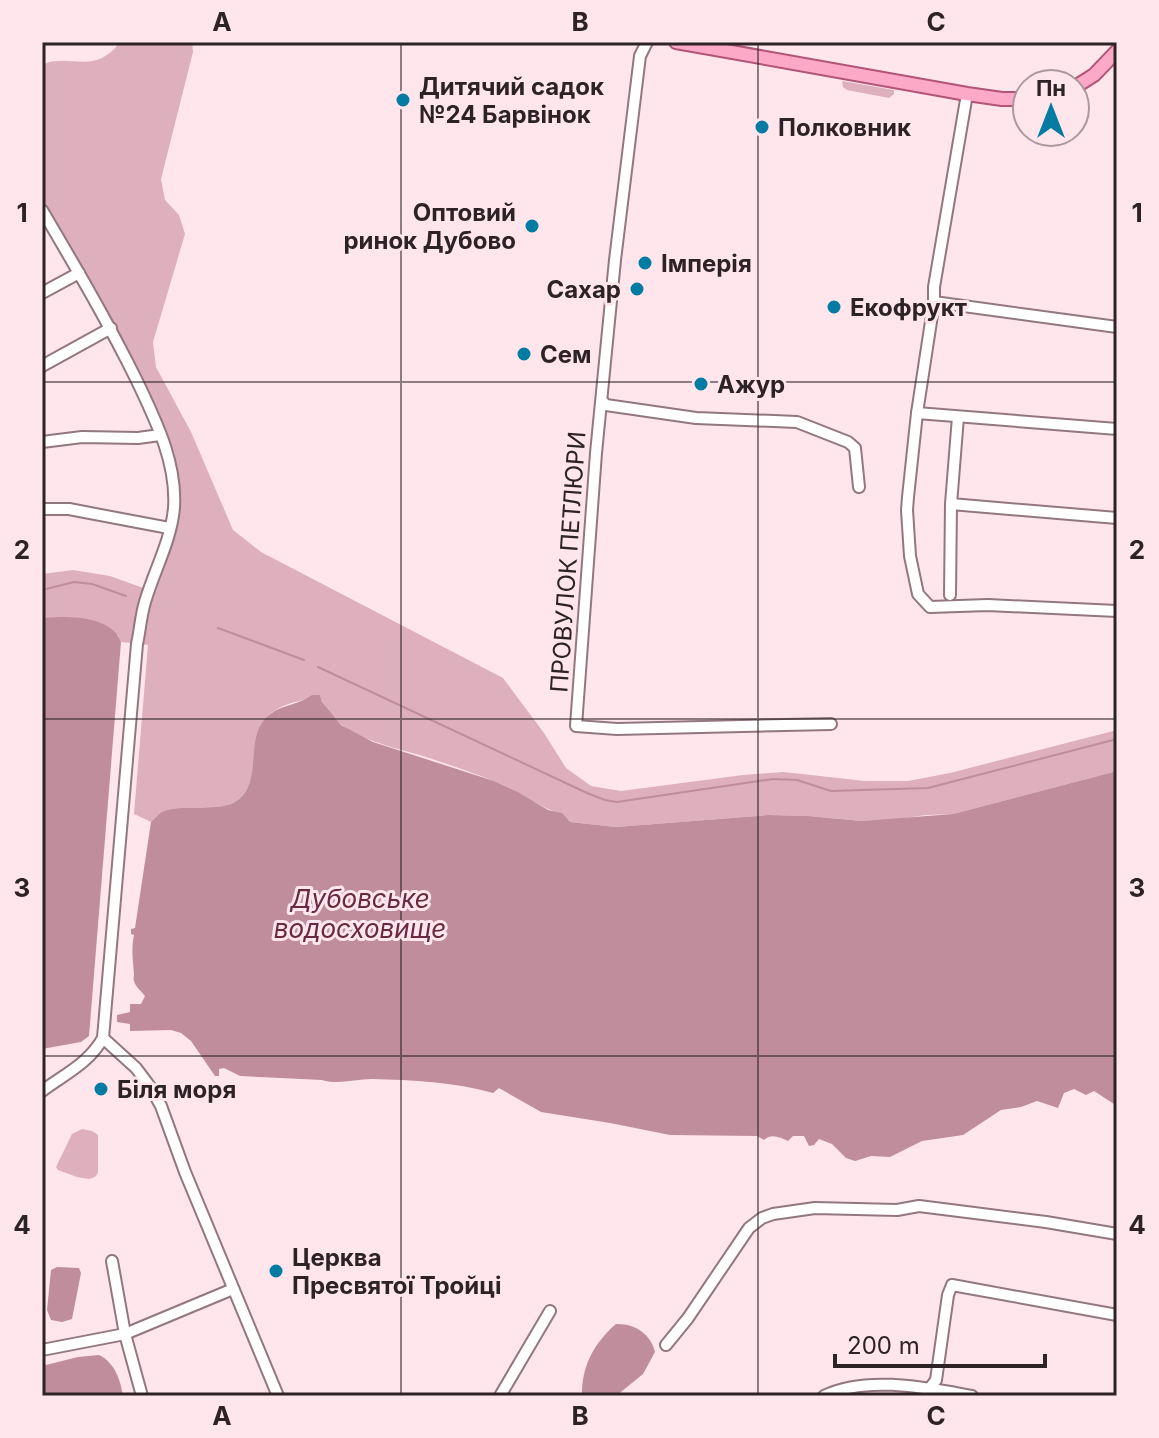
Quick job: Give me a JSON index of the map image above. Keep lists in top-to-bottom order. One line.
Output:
{"streets":{"street":["ПРОВУЛОК ПЕТЛЮРИ"]},"water":["Дубовське водосховище"],"places":["Дитячий садок №24 Барвінок","Полковник","Оптовий ринок Дубово","Імперія","Сахар","Екофрукт","Сем","Ажур","Біля моря","Церква Пресвятої Тройці"],"scale_bar":"200 m","north":"top","grid":{"columns":["A","B","C"],"rows":["1","2","3","4"]}}
